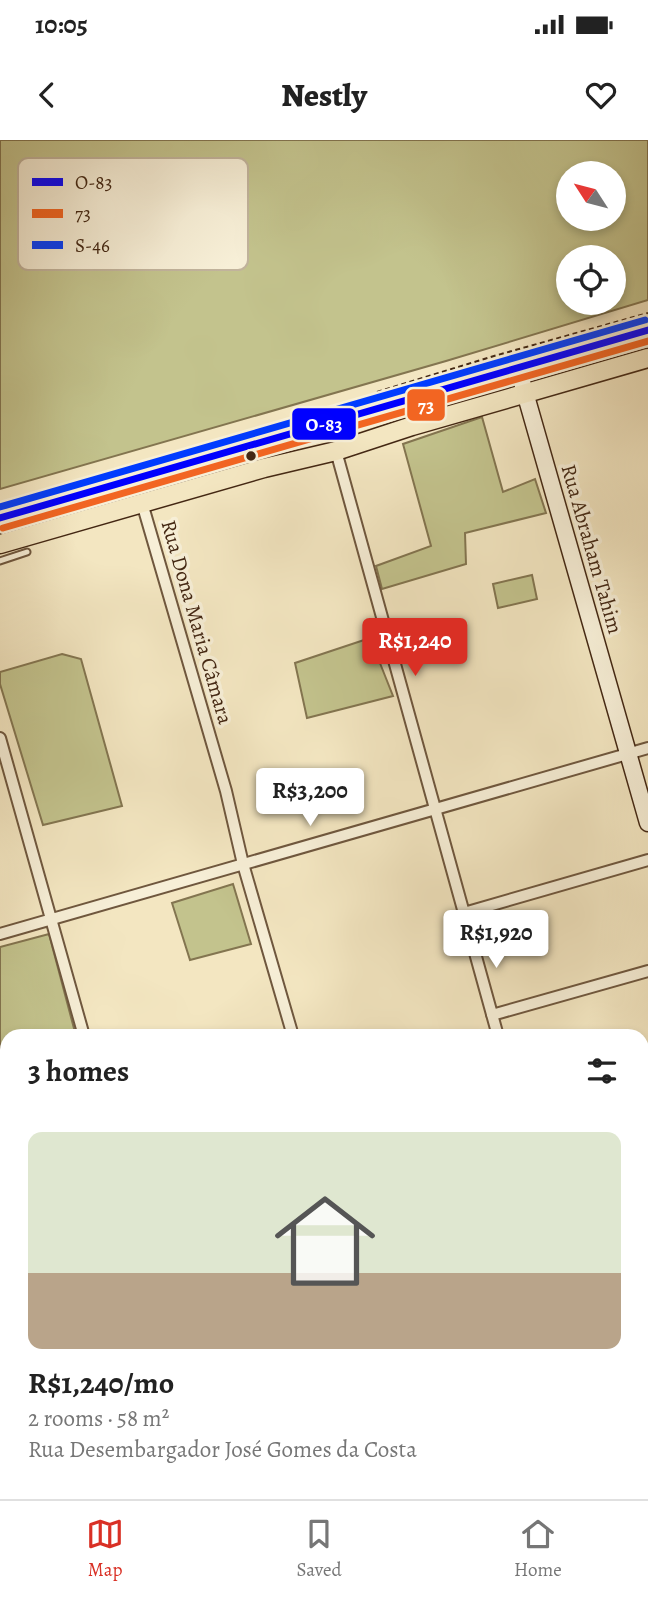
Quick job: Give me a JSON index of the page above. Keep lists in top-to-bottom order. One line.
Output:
{"streets":{"main road":["Rua Abraham Tahim"],"street":["Rua Dona Maria Câmara"]},"lines":["transit line S-46","transit line O-83","transit line 73"],"legend":["O-83","73","S-46"],"north":"top left","page":{"status":"10:05","header":"Nestly","price":["R$1,240","R$3,200","R$1,920"],"heading":"3 homes","list":[{"name":"R$1,240/mo","note":"2 rooms · 58 m² · Rua Desembargador José Gomes da Costa"}],"tabs":["Map","Saved","Home"]}}
